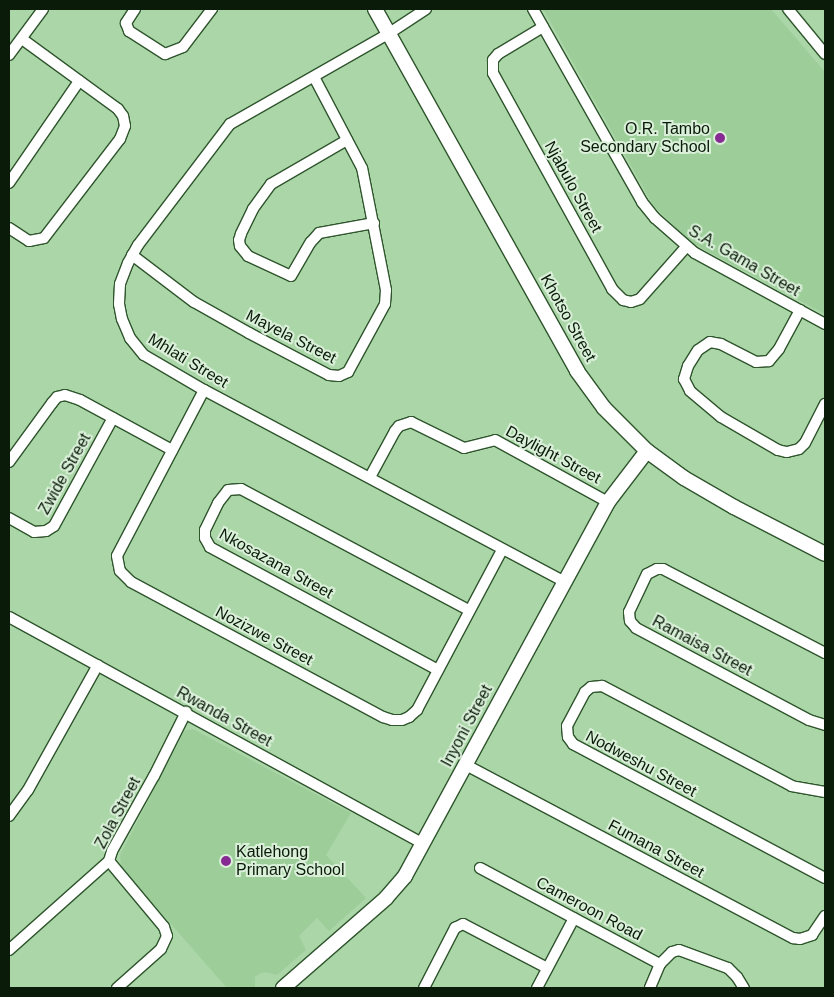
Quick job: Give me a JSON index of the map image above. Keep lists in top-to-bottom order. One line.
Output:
{"streets":{"street":["Njabulo Street","S.A. Gama Street","Khotso Street","Mayela Street","Mhlati Street","Daylight Street","Zwide Street","Nkosazana Street","Nozizwe Street","Ramaisa Street","Rwanda Street","Inyoni Street","Nodweshu Street","Zola Street","Fumana Street","Cameroon Road"]},"crossings":[["Njabulo Street","S.A. Gama Street"],["Khotso Street","Mhlati Street"],["Khotso Street","Inyoni Street"],["Mayela Street","Mhlati Street"],["Mhlati Street","Daylight Street"],["Mhlati Street","Nozizwe Street"],["Mhlati Street","Inyoni Street"],["Daylight Street","Inyoni Street"],["Nkosazana Street","Nozizwe Street"],["Rwanda Street","Inyoni Street"],["Rwanda Street","Zola Street"],["Inyoni Street","Fumana Street"]],"places":["O.R. Tambo Secondary School","Katlehong Primary School"]}
